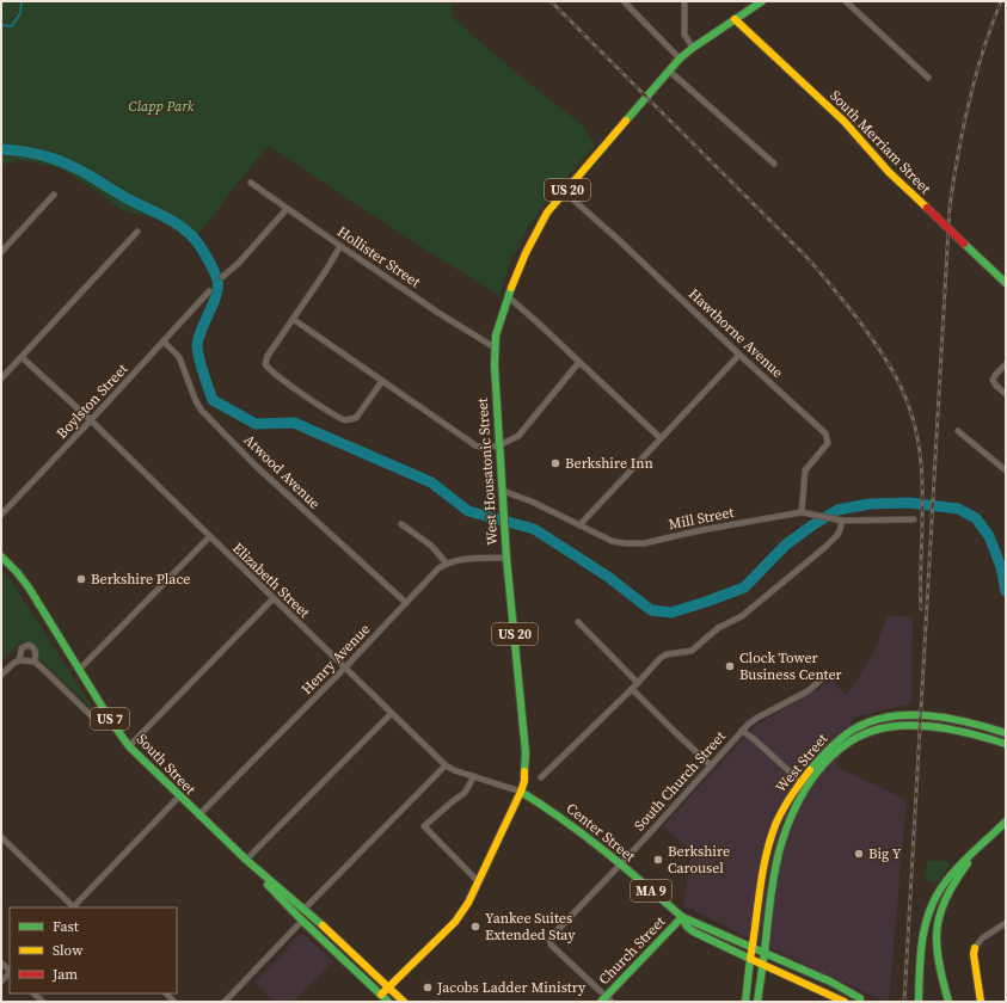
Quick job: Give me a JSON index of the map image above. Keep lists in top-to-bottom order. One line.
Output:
{"streets":{"main road":["South Merriam Street","US 20","West Housatonic Street","US 7","West Street","South Street","Center Street","MA 9","Church Street"],"street":["Hollister Street","Hawthorne Avenue","Boylston Street","Atwood Avenue","Mill Street","Elizabeth Street","Henry Avenue","South Church Street"]},"crossings":[["South Merriam Street","West Housatonic Street"],["Hollister Street","West Housatonic Street"],["Hawthorne Avenue","West Housatonic Street"],["Hawthorne Avenue","Mill Street"],["Boylston Street","Atwood Avenue"],["Boylston Street","Elizabeth Street"],["Atwood Avenue","Henry Avenue"],["West Housatonic Street","Mill Street"],["West Housatonic Street","Elizabeth Street"],["West Housatonic Street","Henry Avenue"],["West Housatonic Street","South Street"],["West Housatonic Street","Center Street"],["Elizabeth Street","Henry Avenue"],["Elizabeth Street","Center Street"],["Henry Avenue","South Street"],["West Street","Center Street"],["South Church Street","Center Street"],["South Church Street","Church Street"],["Center Street","Church Street"]],"parks":["Clapp Park"],"places":["Berkshire Inn","Berkshire Place","Clock Tower Business Center","Big Y","Berkshire Carousel","Yankee Suites Extended Stay","Jacobs Ladder Ministry"],"legend":["Fast","Slow","Jam"]}
